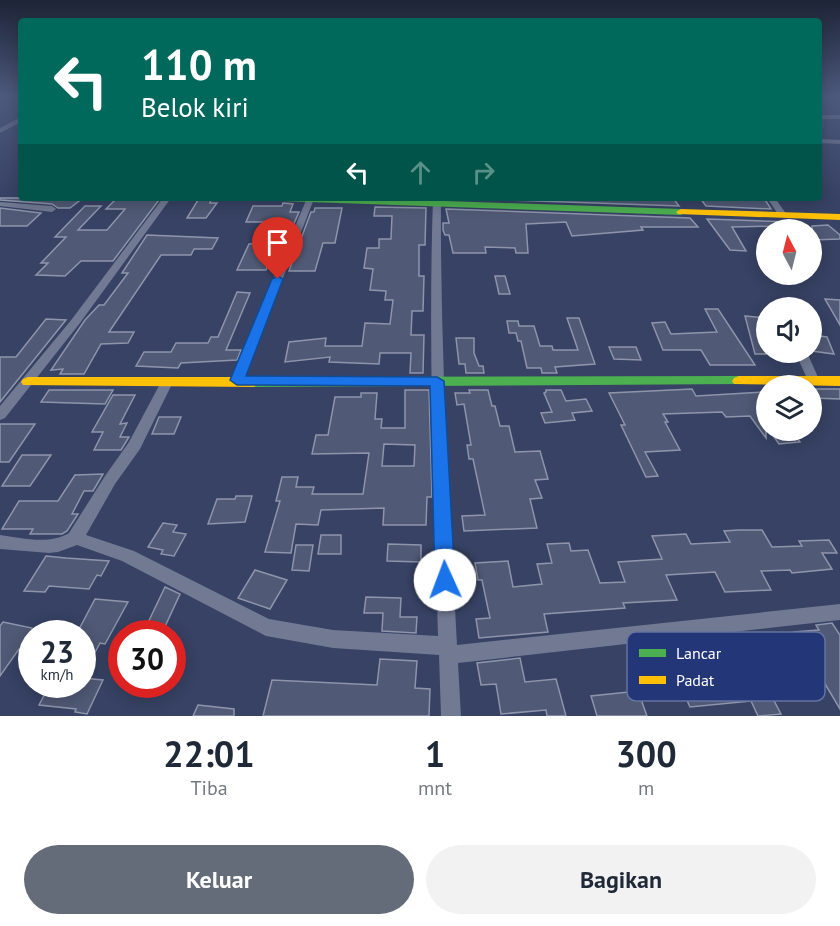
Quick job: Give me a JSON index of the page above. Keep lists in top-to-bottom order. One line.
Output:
{"legend":["Lancar","Padat"],"north":"top","page":{"turn":["110 m","Belok kiri"],"speed":"23 km/h","limit":"30","eta":["22:01","Tiba","1","mnt","300","m"],"buttons":["Keluar","Bagikan"]}}
